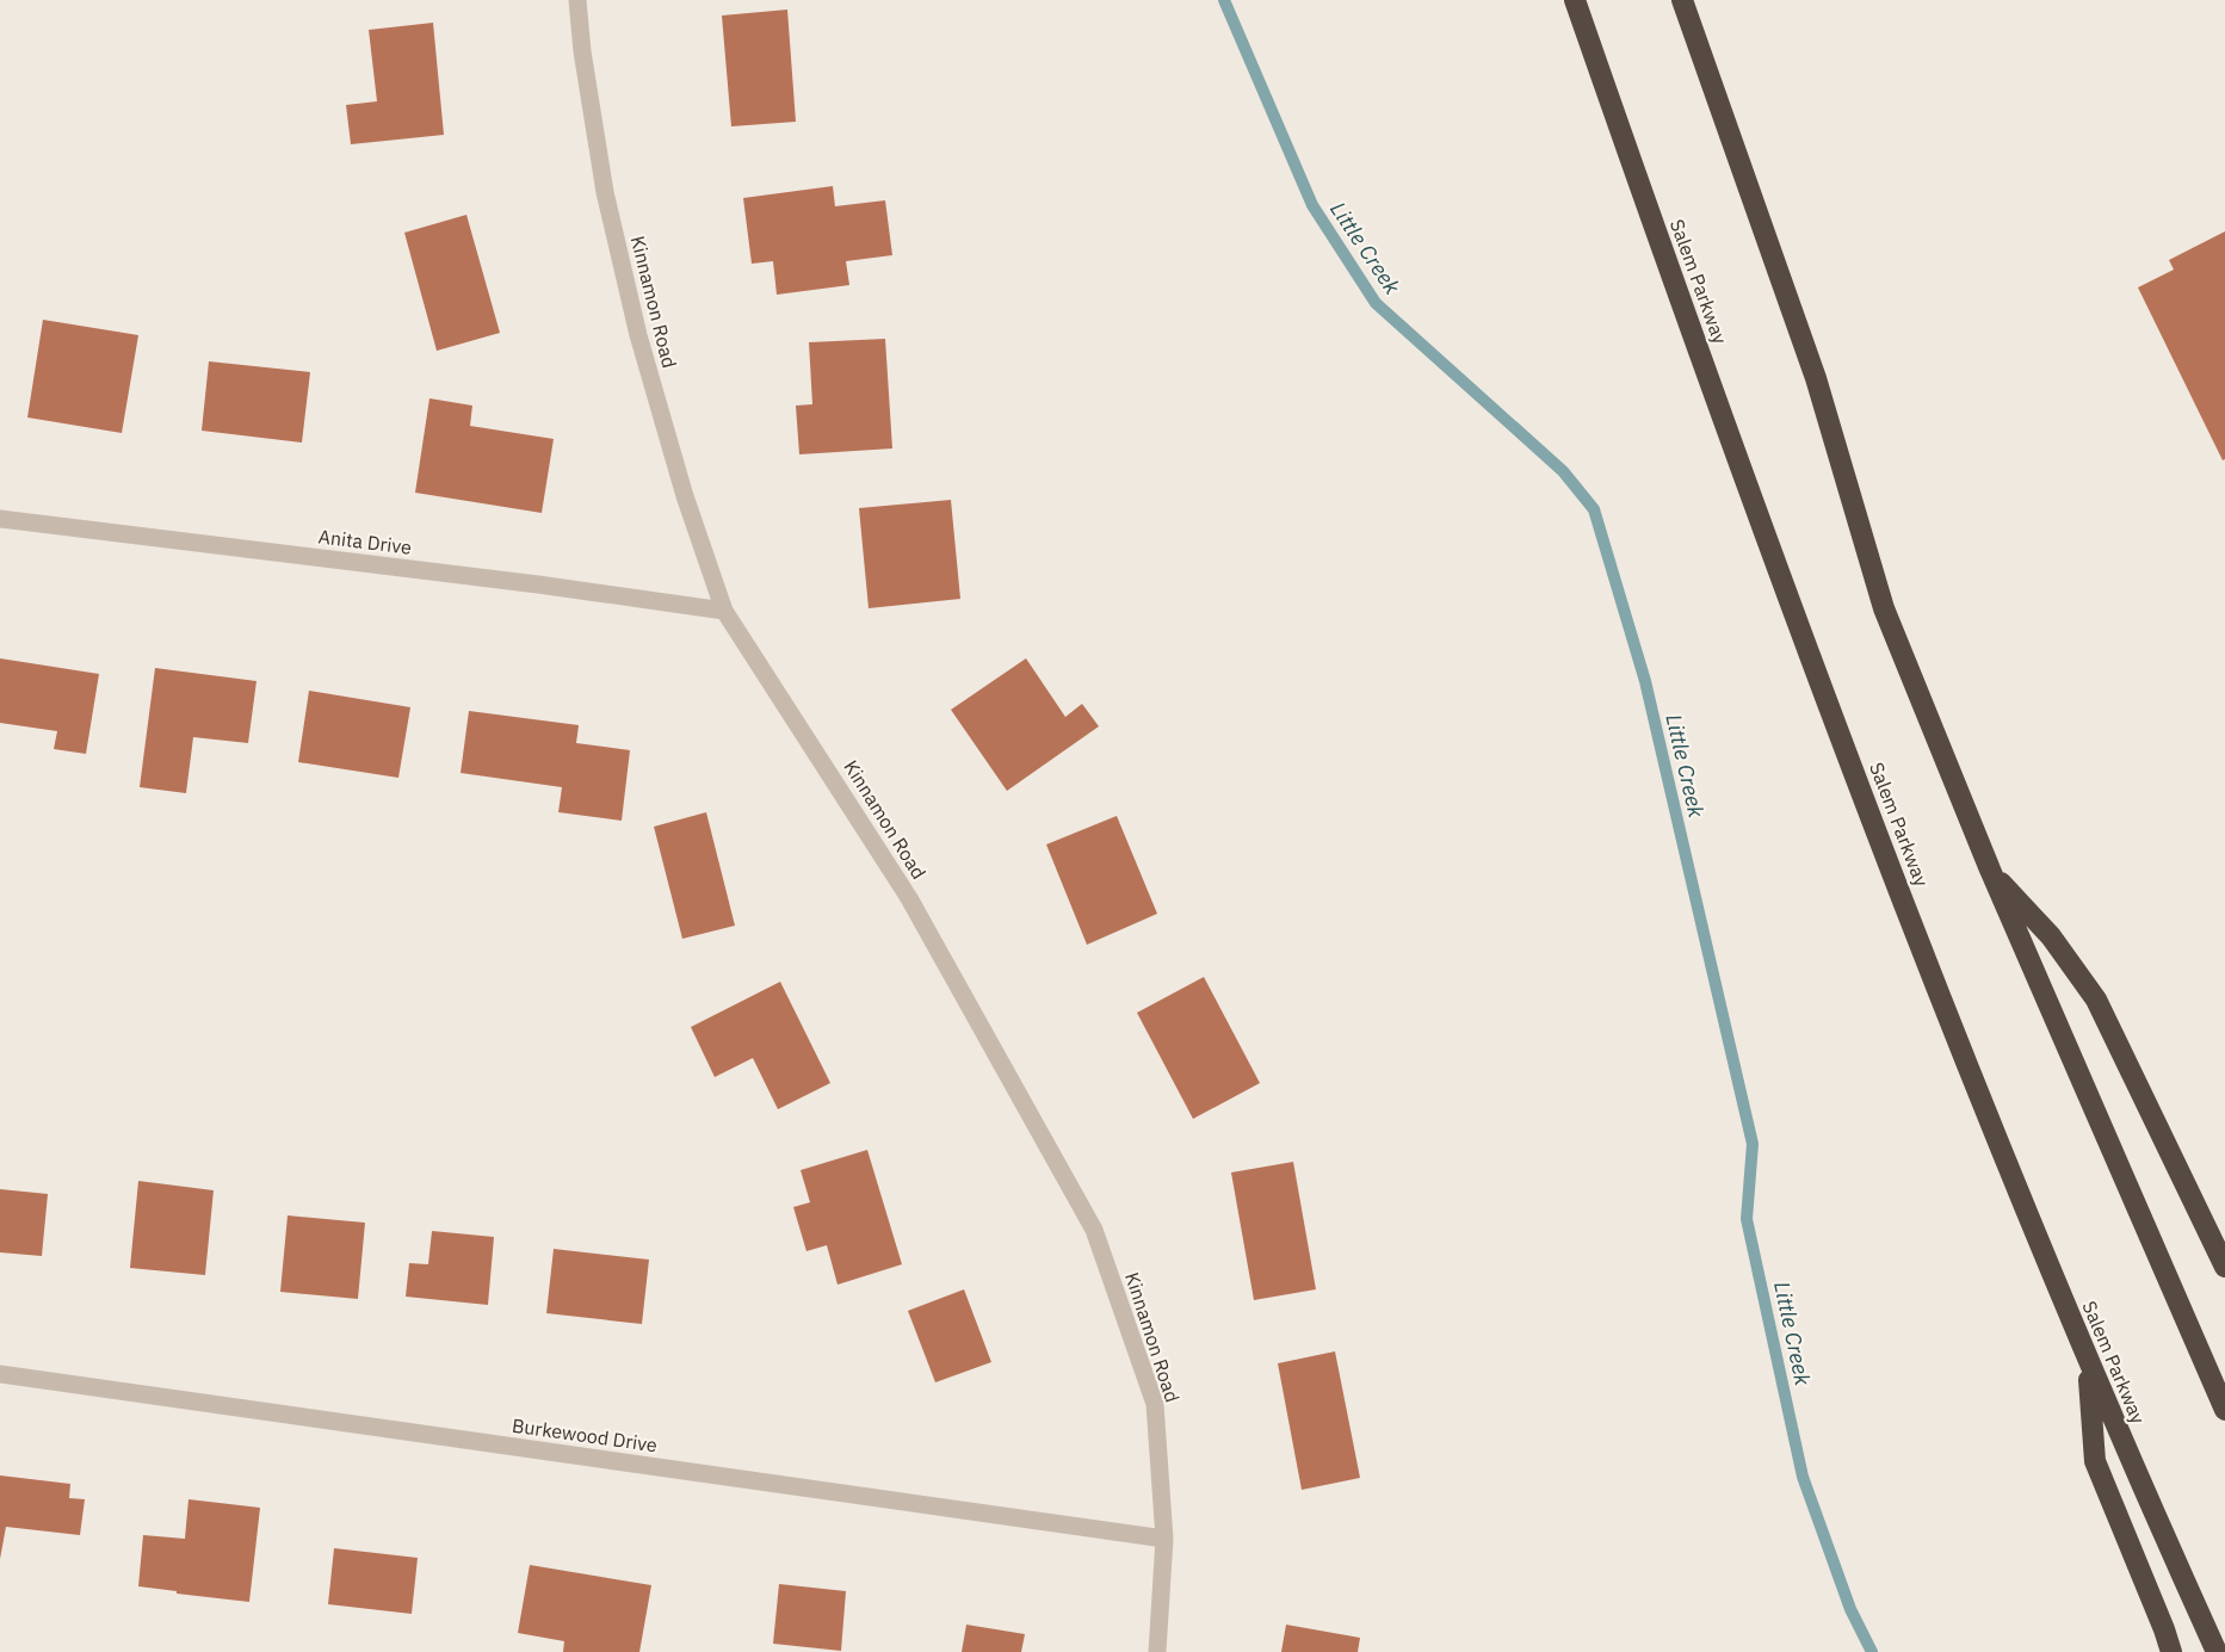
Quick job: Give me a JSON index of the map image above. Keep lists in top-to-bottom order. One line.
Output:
{"streets":{"highway":["Salem Parkway"],"street":["Kinnamon Road","Anita Drive","Burkewood Drive"]},"crossings":[["Kinnamon Road","Anita Drive"],["Kinnamon Road","Burkewood Drive"]],"water":["Little Creek"]}
